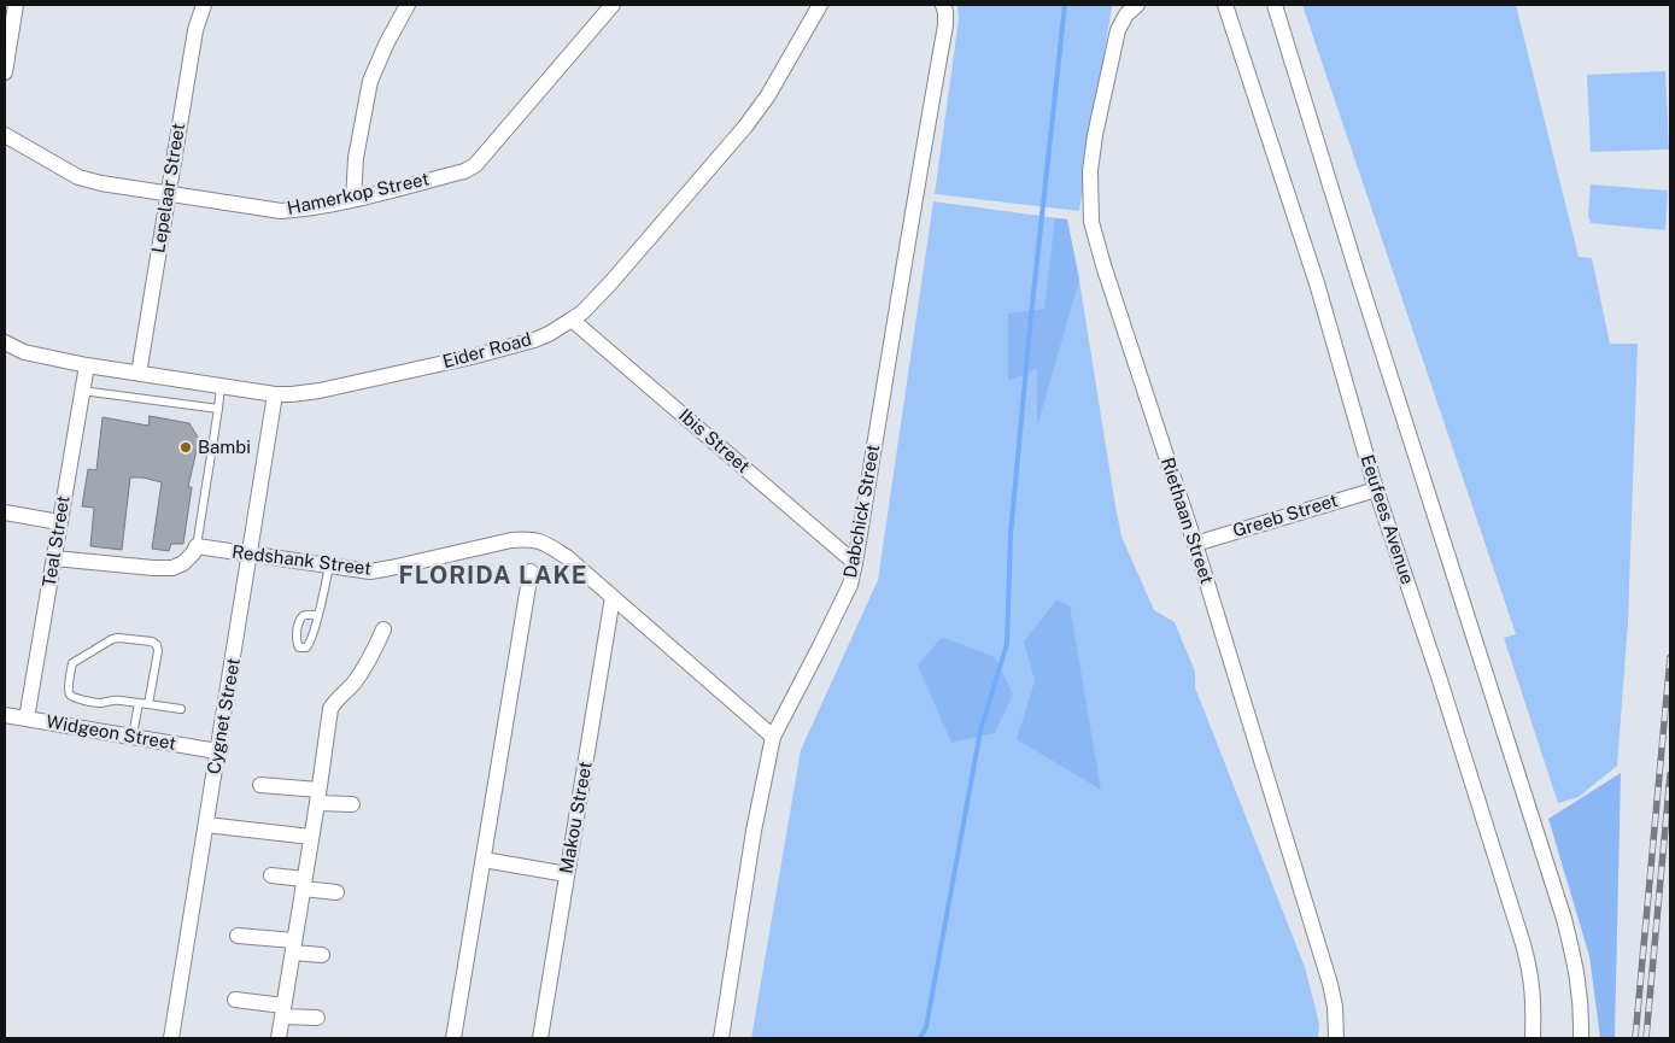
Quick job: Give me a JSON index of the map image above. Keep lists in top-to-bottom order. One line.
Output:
{"streets":{"street":["Lepelaar Street","Hamerkop Street","Eider Road","Ibis Street","Dabchick Street","Greeb Street","Eeufees Avenue","Riethaan Street","Teal Street","Redshank Street","Cygnet Street","Widgeon Street","Makou Street"]},"crossings":[["Lepelaar Street","Hamerkop Street"],["Lepelaar Street","Eider Road"],["Eider Road","Ibis Street"],["Eider Road","Teal Street"],["Eider Road","Cygnet Street"],["Ibis Street","Dabchick Street"],["Dabchick Street","Redshank Street"],["Greeb Street","Eeufees Avenue"],["Greeb Street","Riethaan Street"],["Teal Street","Widgeon Street"],["Redshank Street","Cygnet Street"],["Redshank Street","Makou Street"],["Cygnet Street","Widgeon Street"]],"districts":["FLORIDA LAKE"],"places":["Bambi"]}
